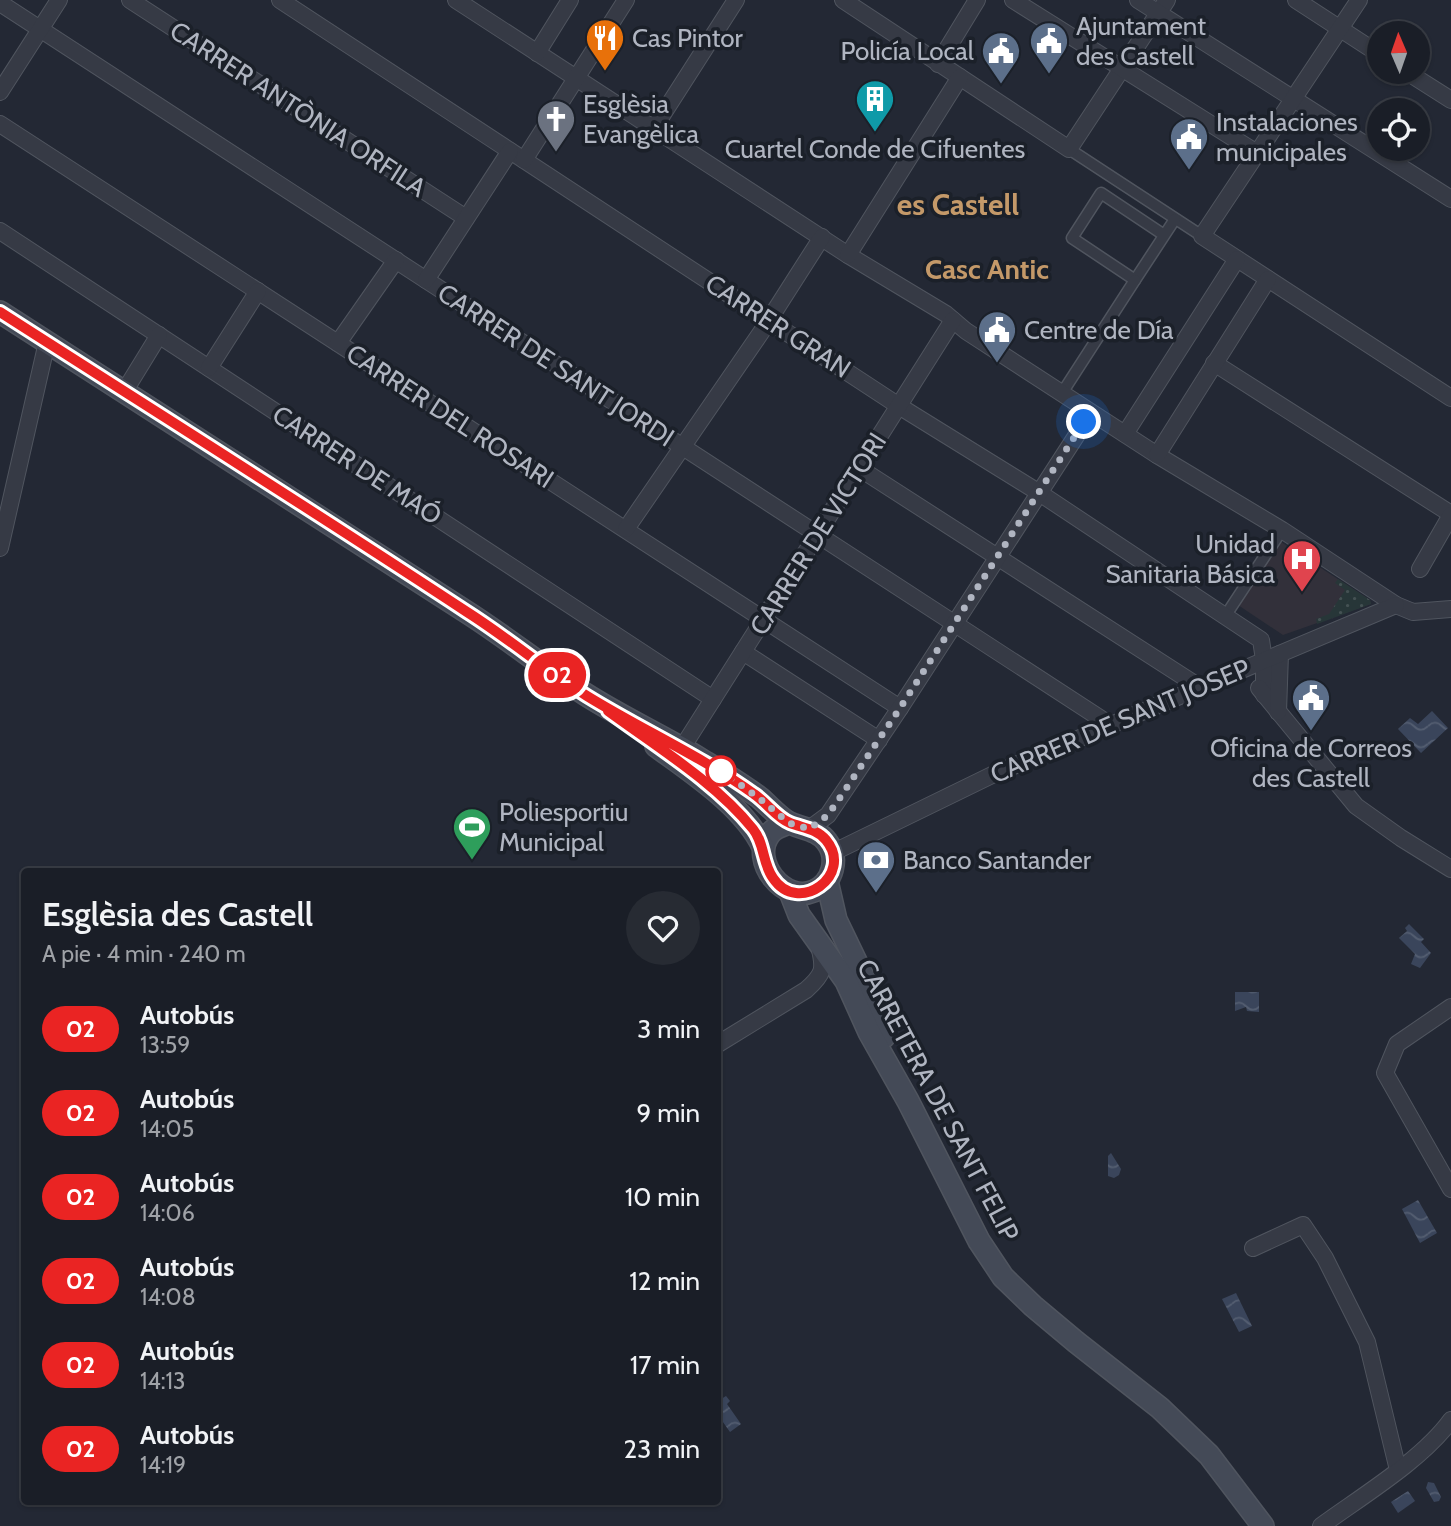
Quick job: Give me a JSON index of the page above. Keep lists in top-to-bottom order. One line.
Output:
{"streets":{"main road":["CARRETERA DE SANT FELIP"],"street":["CARRER ANTÒNIA ORFILA","CARRER GRAN","CARRER DE SANT JORDI","CARRER DEL ROSARI","CARRER DE MAÓ","CARRER DE VICTORI","CARRER DE SANT JOSEP"]},"crossings":[["CARRER GRAN","CARRER DE VICTORI"],["CARRER GRAN","CARRER DE SANT JOSEP"],["CARRER DE SANT JORDI","CARRER DE VICTORI"],["CARRER DE SANT JORDI","CARRER DE SANT JOSEP"],["CARRER DEL ROSARI","CARRER DE VICTORI"],["CARRER DE MAÓ","CARRER DE VICTORI"],["CARRER DE SANT JOSEP","CARRETERA DE SANT FELIP"]],"districts":["es Castell","Casc Antic"],"places":{"restaurant":["Cas Pintor"],"public building":["Ajuntament des Castell","Policía Local","Instalaciones municipales","Centre de Día","Oficina de Correos des Castell"],"building":["Cuartel Conde de Cifuentes"],"church":["Esglèsia Evangèlica"],"hospital":["Unidad Sanitaria Básica"],"sports":["Poliesportiu Municipal"],"bank":["Banco Santander"]},"lines":["bus line 02"],"north":"top","page":{"on_map":"02","heading":["Esglèsia des Castell","A pie · 4 min · 240 m"],"list":[{"mark":"02","name":"Autobús","note":"13:59","value":"3 min"},{"mark":"02","name":"Autobús","note":"14:05","value":"9 min"},{"mark":"02","name":"Autobús","note":"14:06","value":"10 min"},{"mark":"02","name":"Autobús","note":"14:08","value":"12 min"},{"mark":"02","name":"Autobús","note":"14:13","value":"17 min"},{"mark":"02","name":"Autobús","note":"14:19","value":"23 min"}]}}
